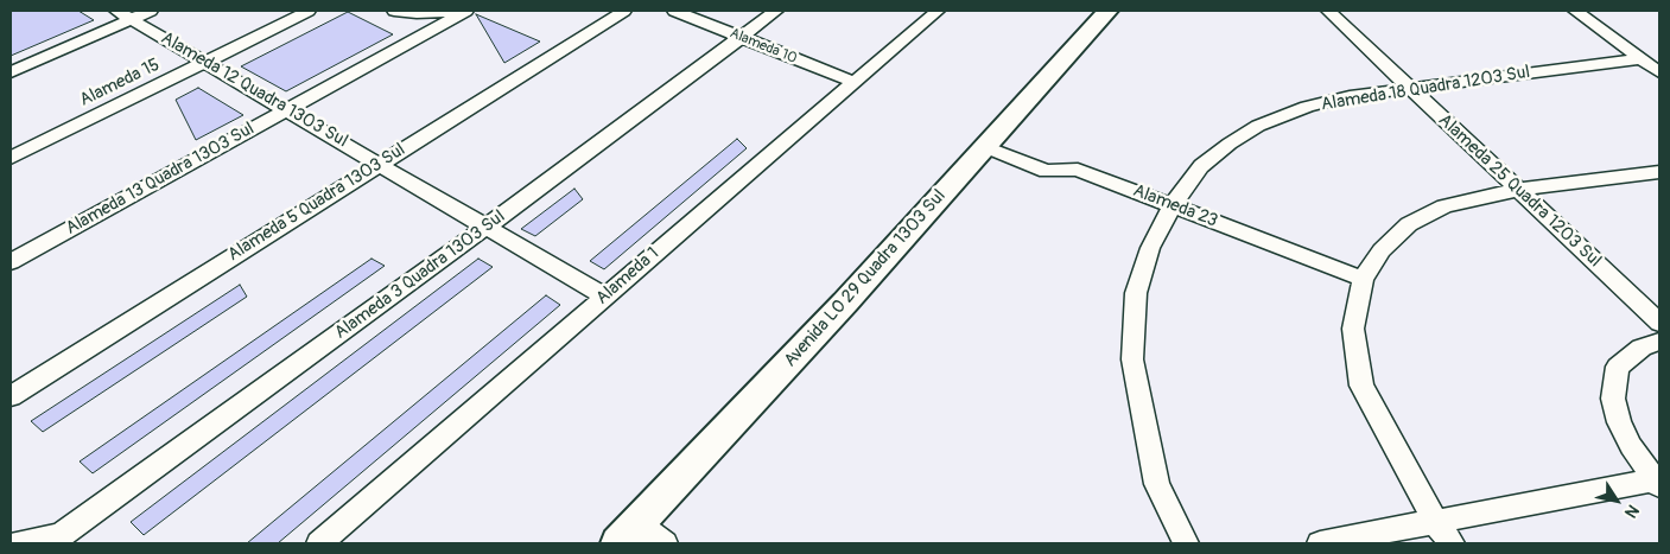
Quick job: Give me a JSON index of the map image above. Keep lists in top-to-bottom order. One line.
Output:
{"streets":{"street":["Alameda 10","Alameda 15","Alameda 18 Quadra 1203 Sul","Alameda 12 Quadra 1303 Sul","Alameda 13 Quadra 1303 Sul","Alameda 25 Quadra 1203 Sul","Alameda 5 Quadra 1303 Sul","Alameda 23","Alameda 3 Quadra 1303 Sul","Alameda 1","Avenida LO 29 Quadra 1303 Sul"]},"crossings":[["Alameda 10","Alameda 3 Quadra 1303 Sul"],["Alameda 10","Alameda 1"],["Alameda 15","Alameda 12 Quadra 1303 Sul"],["Alameda 18 Quadra 1203 Sul","Alameda 25 Quadra 1203 Sul"],["Alameda 18 Quadra 1203 Sul","Alameda 23"],["Alameda 12 Quadra 1303 Sul","Alameda 13 Quadra 1303 Sul"],["Alameda 12 Quadra 1303 Sul","Alameda 5 Quadra 1303 Sul"],["Alameda 12 Quadra 1303 Sul","Alameda 3 Quadra 1303 Sul"],["Alameda 12 Quadra 1303 Sul","Alameda 1"],["Alameda 23","Avenida LO 29 Quadra 1303 Sul"]],"north":"bottom right"}
